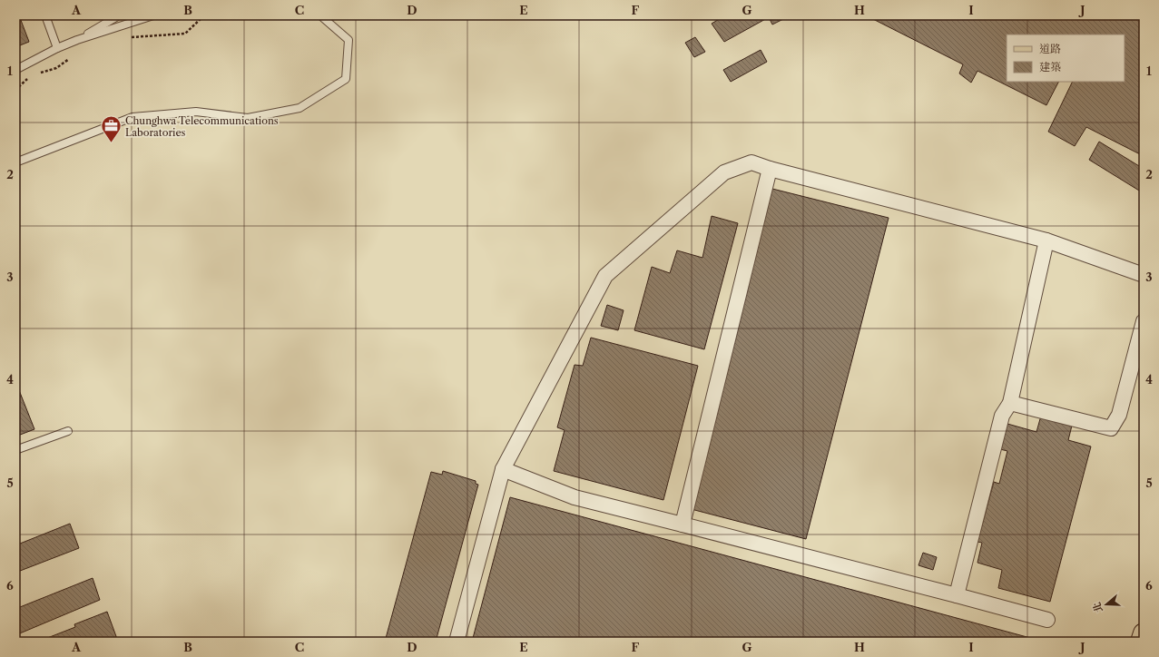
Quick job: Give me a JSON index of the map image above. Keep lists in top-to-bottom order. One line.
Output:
{"places":{"office":["Chunghwa Telecommunications Laboratories"]},"legend":["道路","建築"],"north":"left","grid":{"columns":["A","B","C","D","E","F","G","H","I","J"],"rows":["1","2","3","4","5","6"]}}
